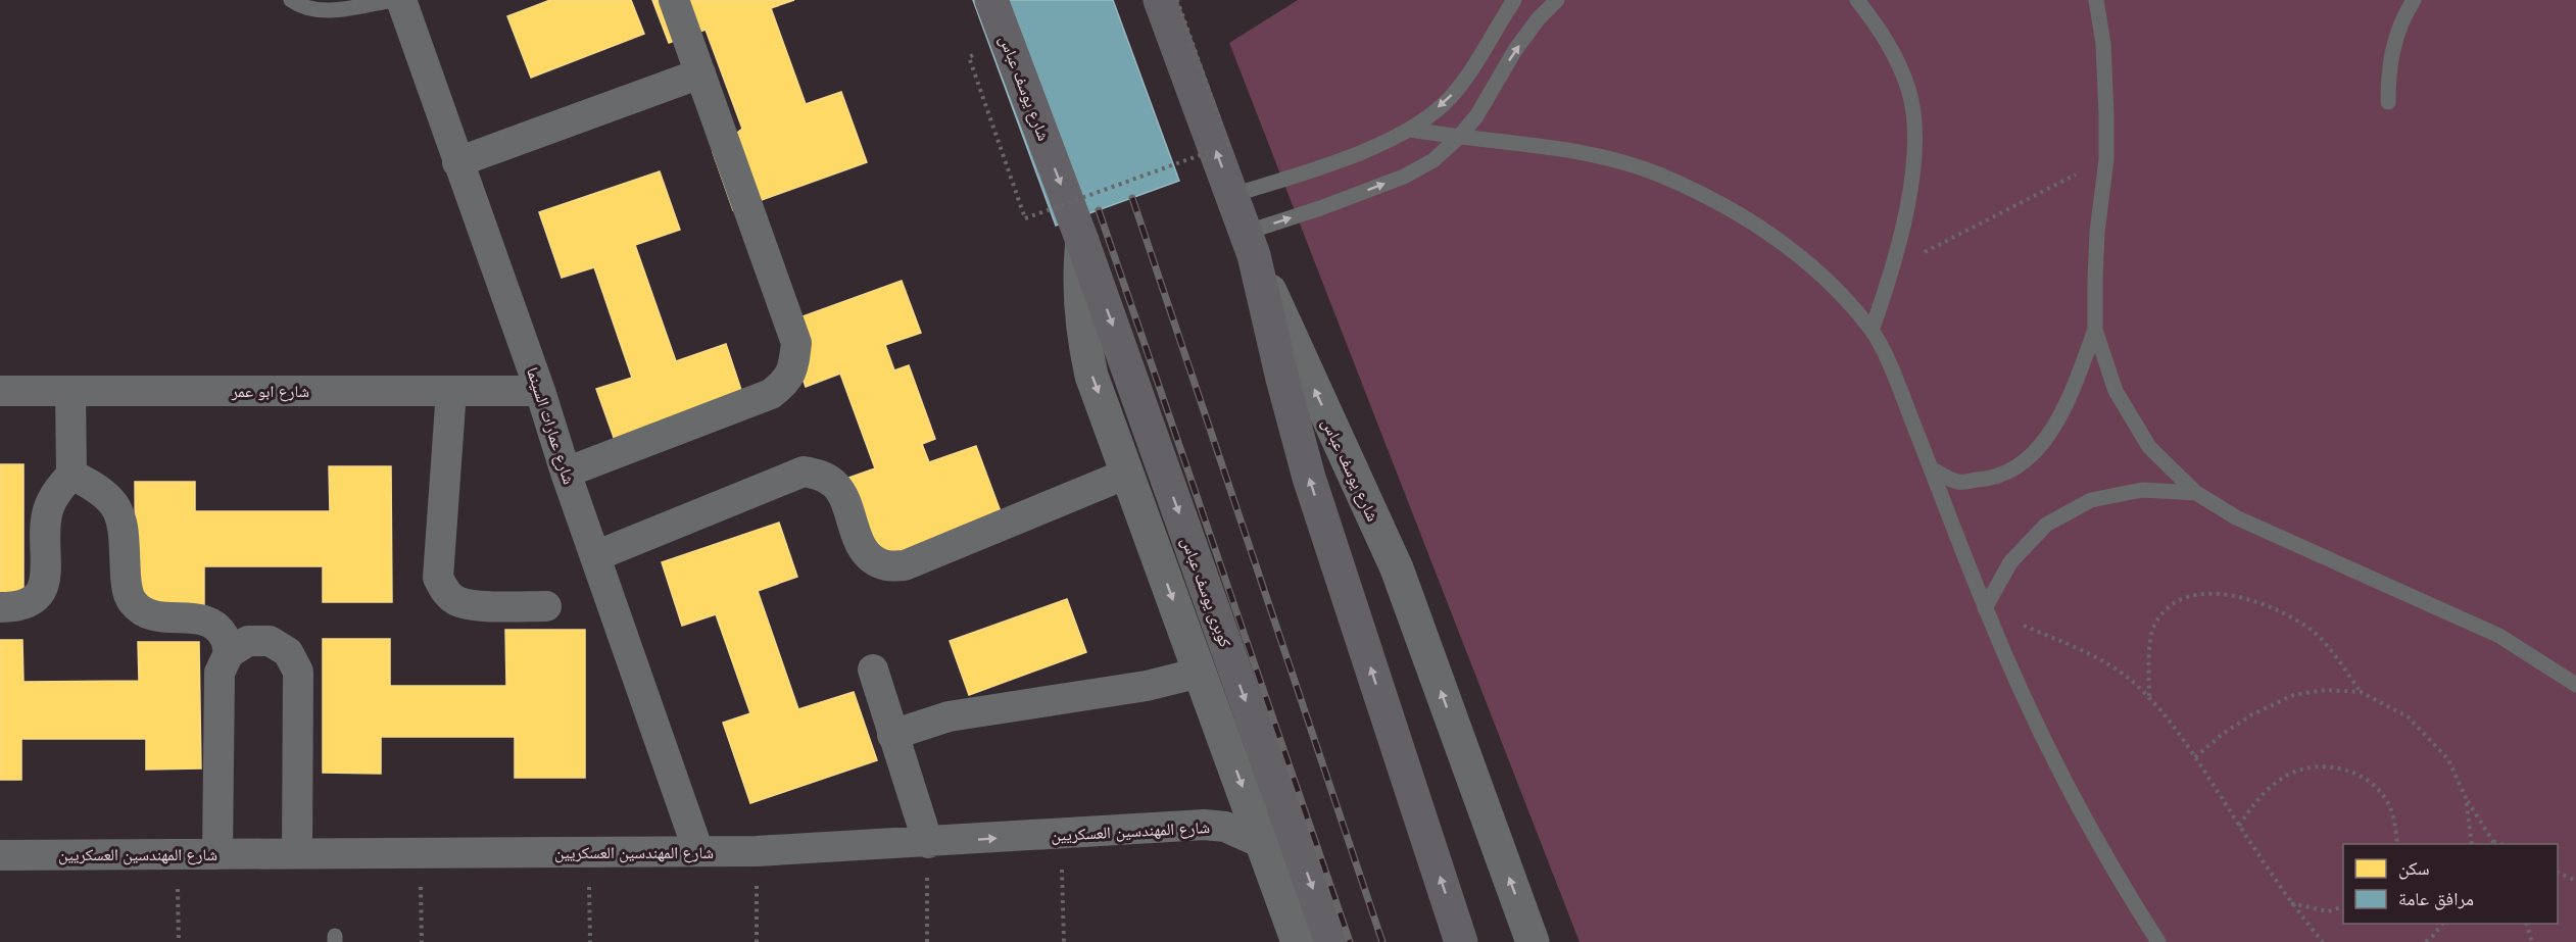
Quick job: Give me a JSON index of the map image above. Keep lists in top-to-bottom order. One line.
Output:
{"streets":{"main road":["شارع يوسف عباس","كوبرى يوسف عباس"],"street":["شارع ابو عمر","شارع عمارات السينما","شارع المهندسين العسكريين"]},"crossings":[["شارع يوسف عباس","كوبرى يوسف عباس"],["شارع يوسف عباس","شارع المهندسين العسكريين"],["شارع ابو عمر","شارع عمارات السينما"],["شارع عمارات السينما","شارع المهندسين العسكريين"]],"legend":["سكن","مرافق عامة"]}
